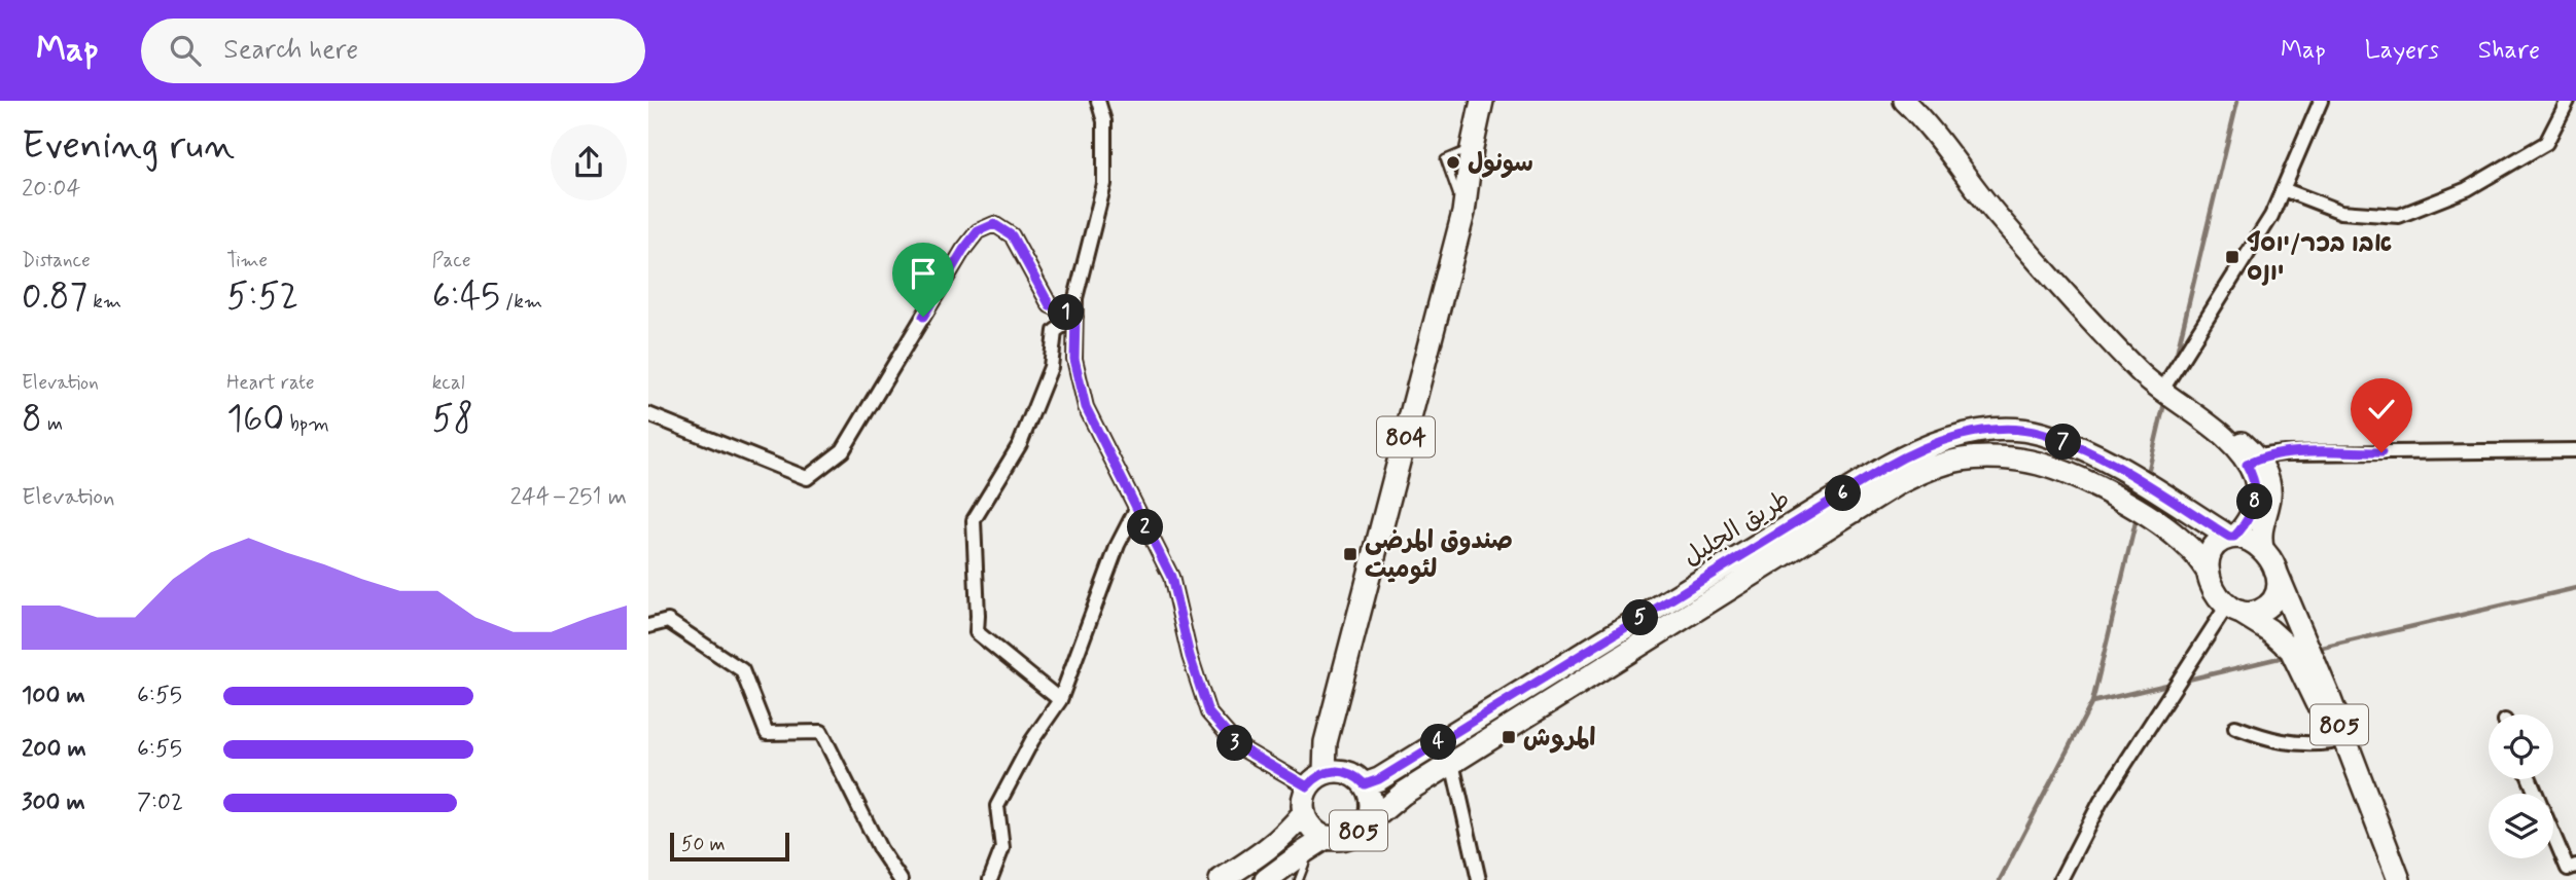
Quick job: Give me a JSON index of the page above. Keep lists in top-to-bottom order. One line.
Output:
{"streets":{"main road":["804","طريق الجليل","805"]},"crossings":[["804","طريق الجليل"],["804","805"],["طريق الجليل","805"]],"places":{"other":["سونول"],"transit":["אבו בכר/יוסף יונס","صندوق المرضى لئوميت","المروش"]},"scale_bar":"50 m","page":{"header":"Map","search":"Search here","nav":["Map","Layers","Share"],"heading":["Evening run","20:04"],"stats":[["Distance","0.87 km"],["Time","5:52"],["Pace","6:45 /km"],["Elevation","8 m"],["Heart rate","160 bpm"],["kcal","58"]],"pins":["1","7","6","8","2","5","4","3"],"chart":["Elevation","244–251 m"],"list":[{"name":"100 m","note":"6:55"},{"name":"200 m","note":"6:55"},{"name":"300 m","note":"7:02"}],"scale":"50 m"}}
